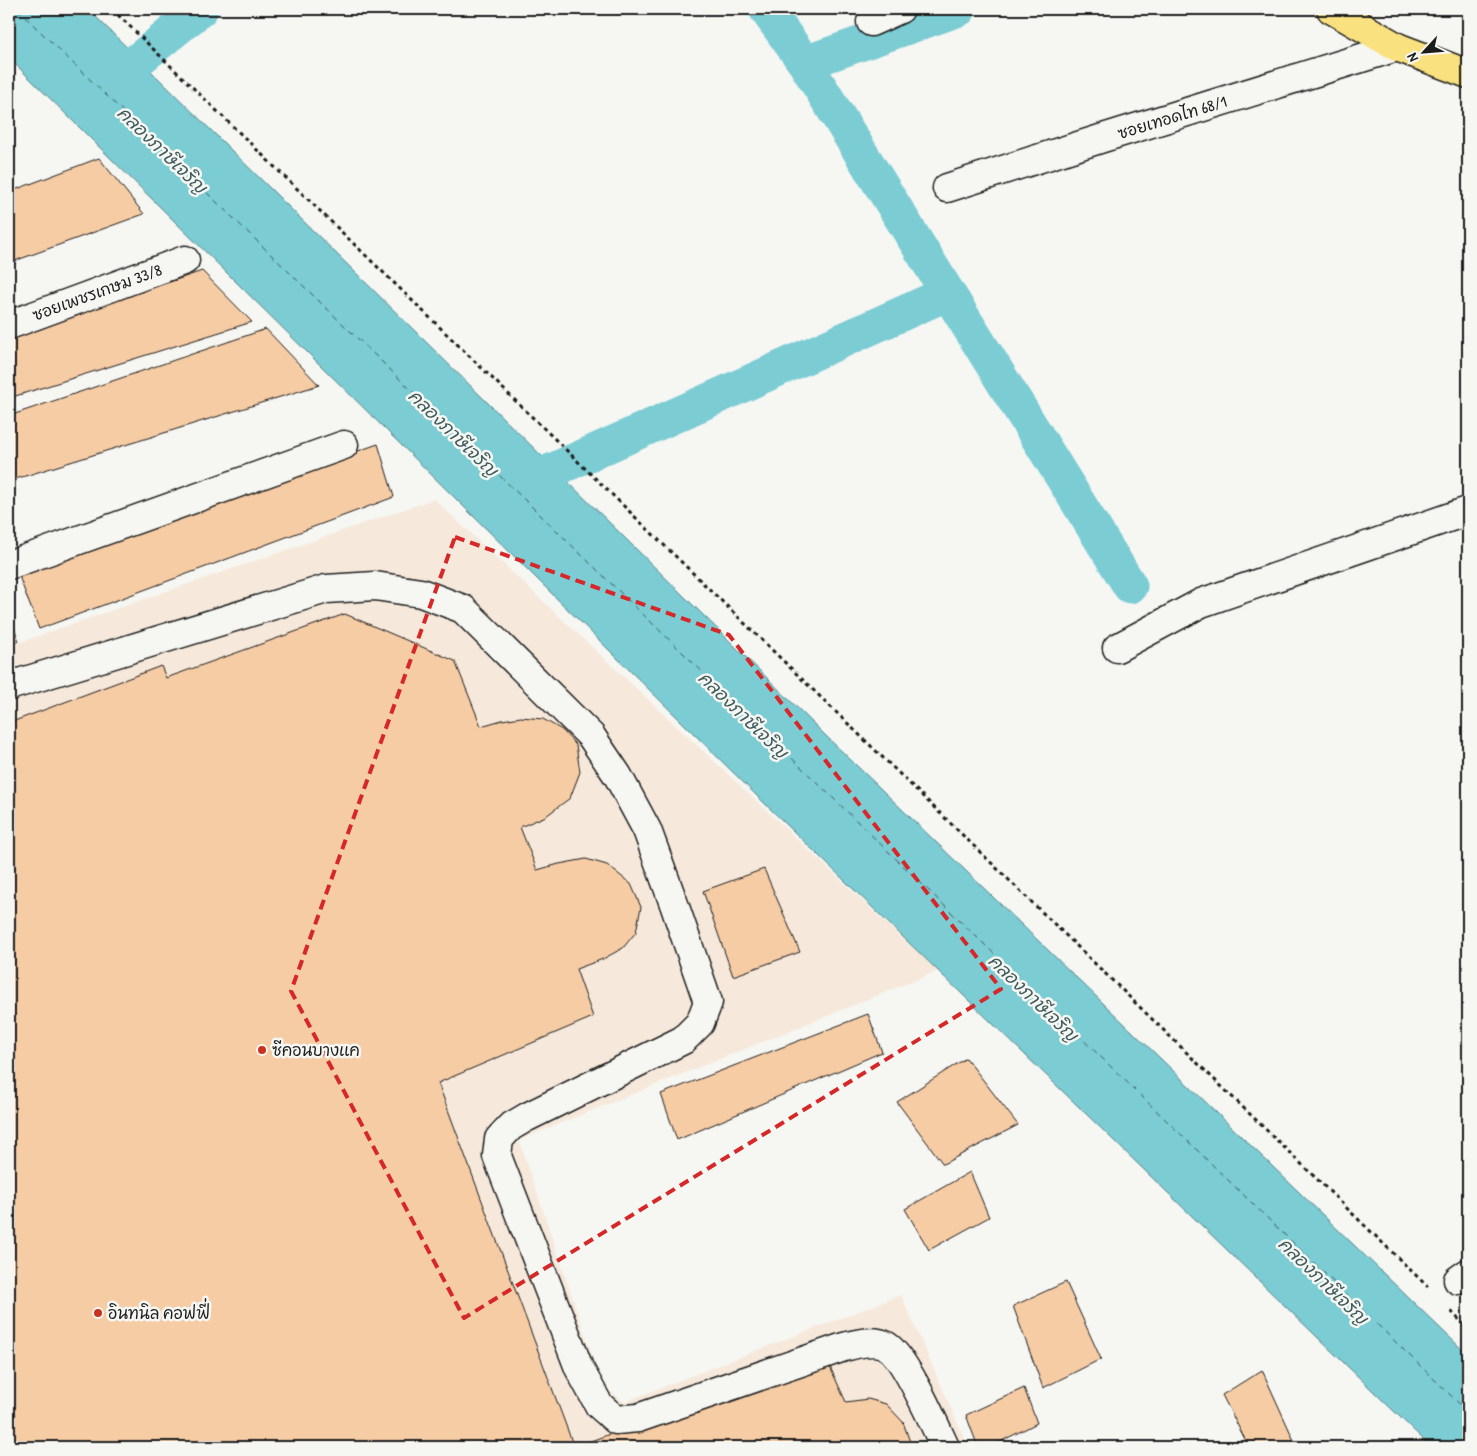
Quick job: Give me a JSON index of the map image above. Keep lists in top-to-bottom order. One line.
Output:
{"streets":{"street":["ซอยเทอดไท 68/1","ซอยเพชรเกษม 33/8"]},"water":["คลองภาษีเจริญ"],"places":["ซีคอนบางแค","อินทนิล คอฟฟี่"],"north":"bottom left"}
